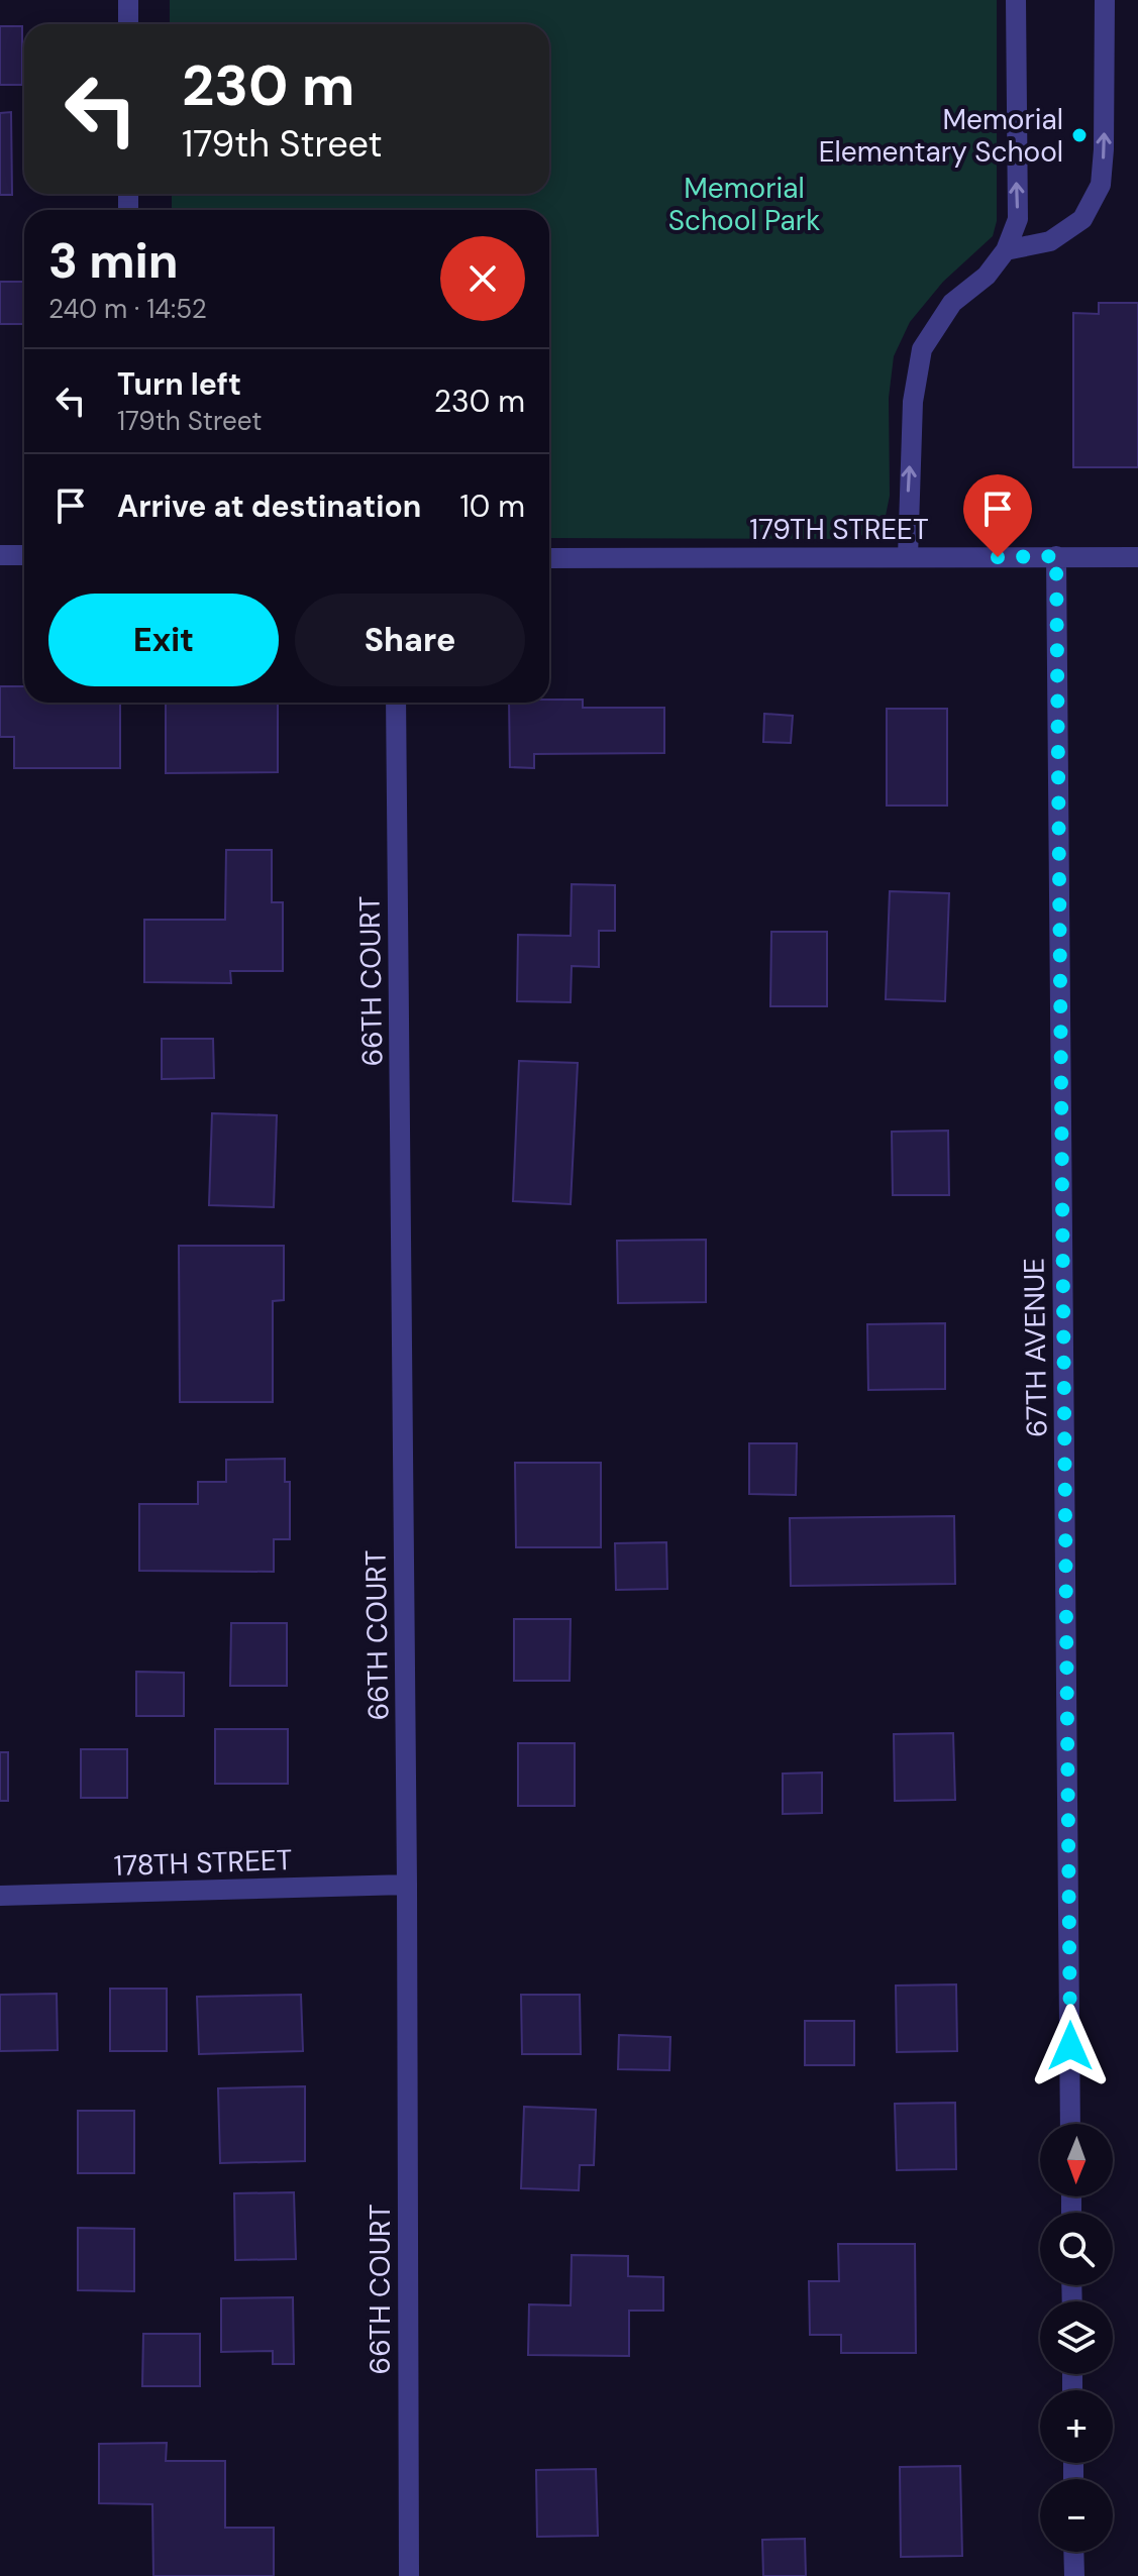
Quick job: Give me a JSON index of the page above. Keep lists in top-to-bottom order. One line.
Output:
{"streets":{"street":["179TH STREET","66TH COURT","67TH AVENUE","178TH STREET"]},"crossings":[["179TH STREET","67TH AVENUE"],["66TH COURT","178TH STREET"]],"parks":["Memorial School Park"],"places":["Memorial Elementary School"],"north":"bottom","page":{"turn":["230 m","179th Street"],"heading":["3 min","240 m · 14:52"],"list":[{"name":"Turn left","note":"179th Street","value":"230 m"},{"name":"Arrive at destination","value":"10 m"}],"buttons":["Exit","Share"],"map_buttons":["+","−"]}}
